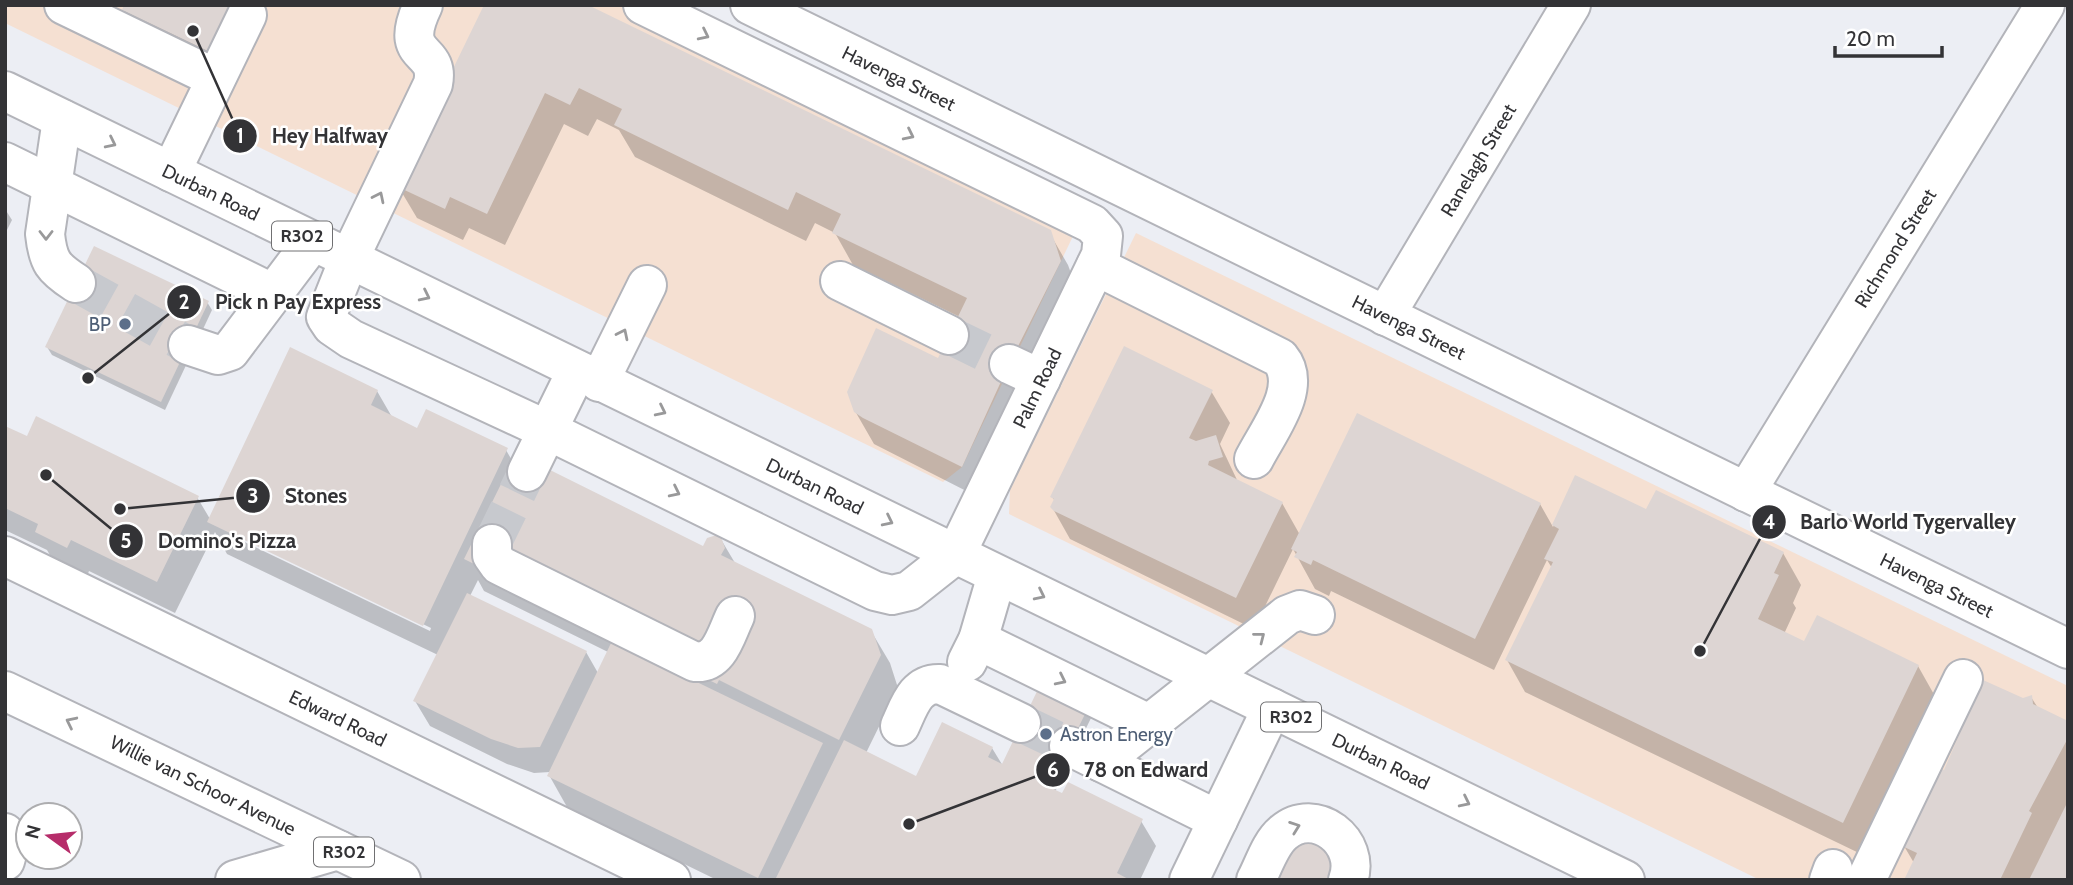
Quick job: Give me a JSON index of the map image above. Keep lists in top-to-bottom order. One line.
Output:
{"streets":{"street":["Havenga Street","Ranelagh Street","Durban Road","R302","Richmond Street","Palm Road","Edward Road","Willie van Schoor Avenue"]},"crossings":[["Havenga Street","Ranelagh Street"],["Havenga Street","Richmond Street"],["Durban Road","Palm Road"]],"one_way":["Palm Road","Willie van Schoor Avenue"],"places":["Hey Halfway","BP","Pick n Pay Express","Domino's Pizza","Stones","Barlo World Tygervalley","Astron Energy","78 on Edward"],"scale_bar":"20 m","north":"left"}
